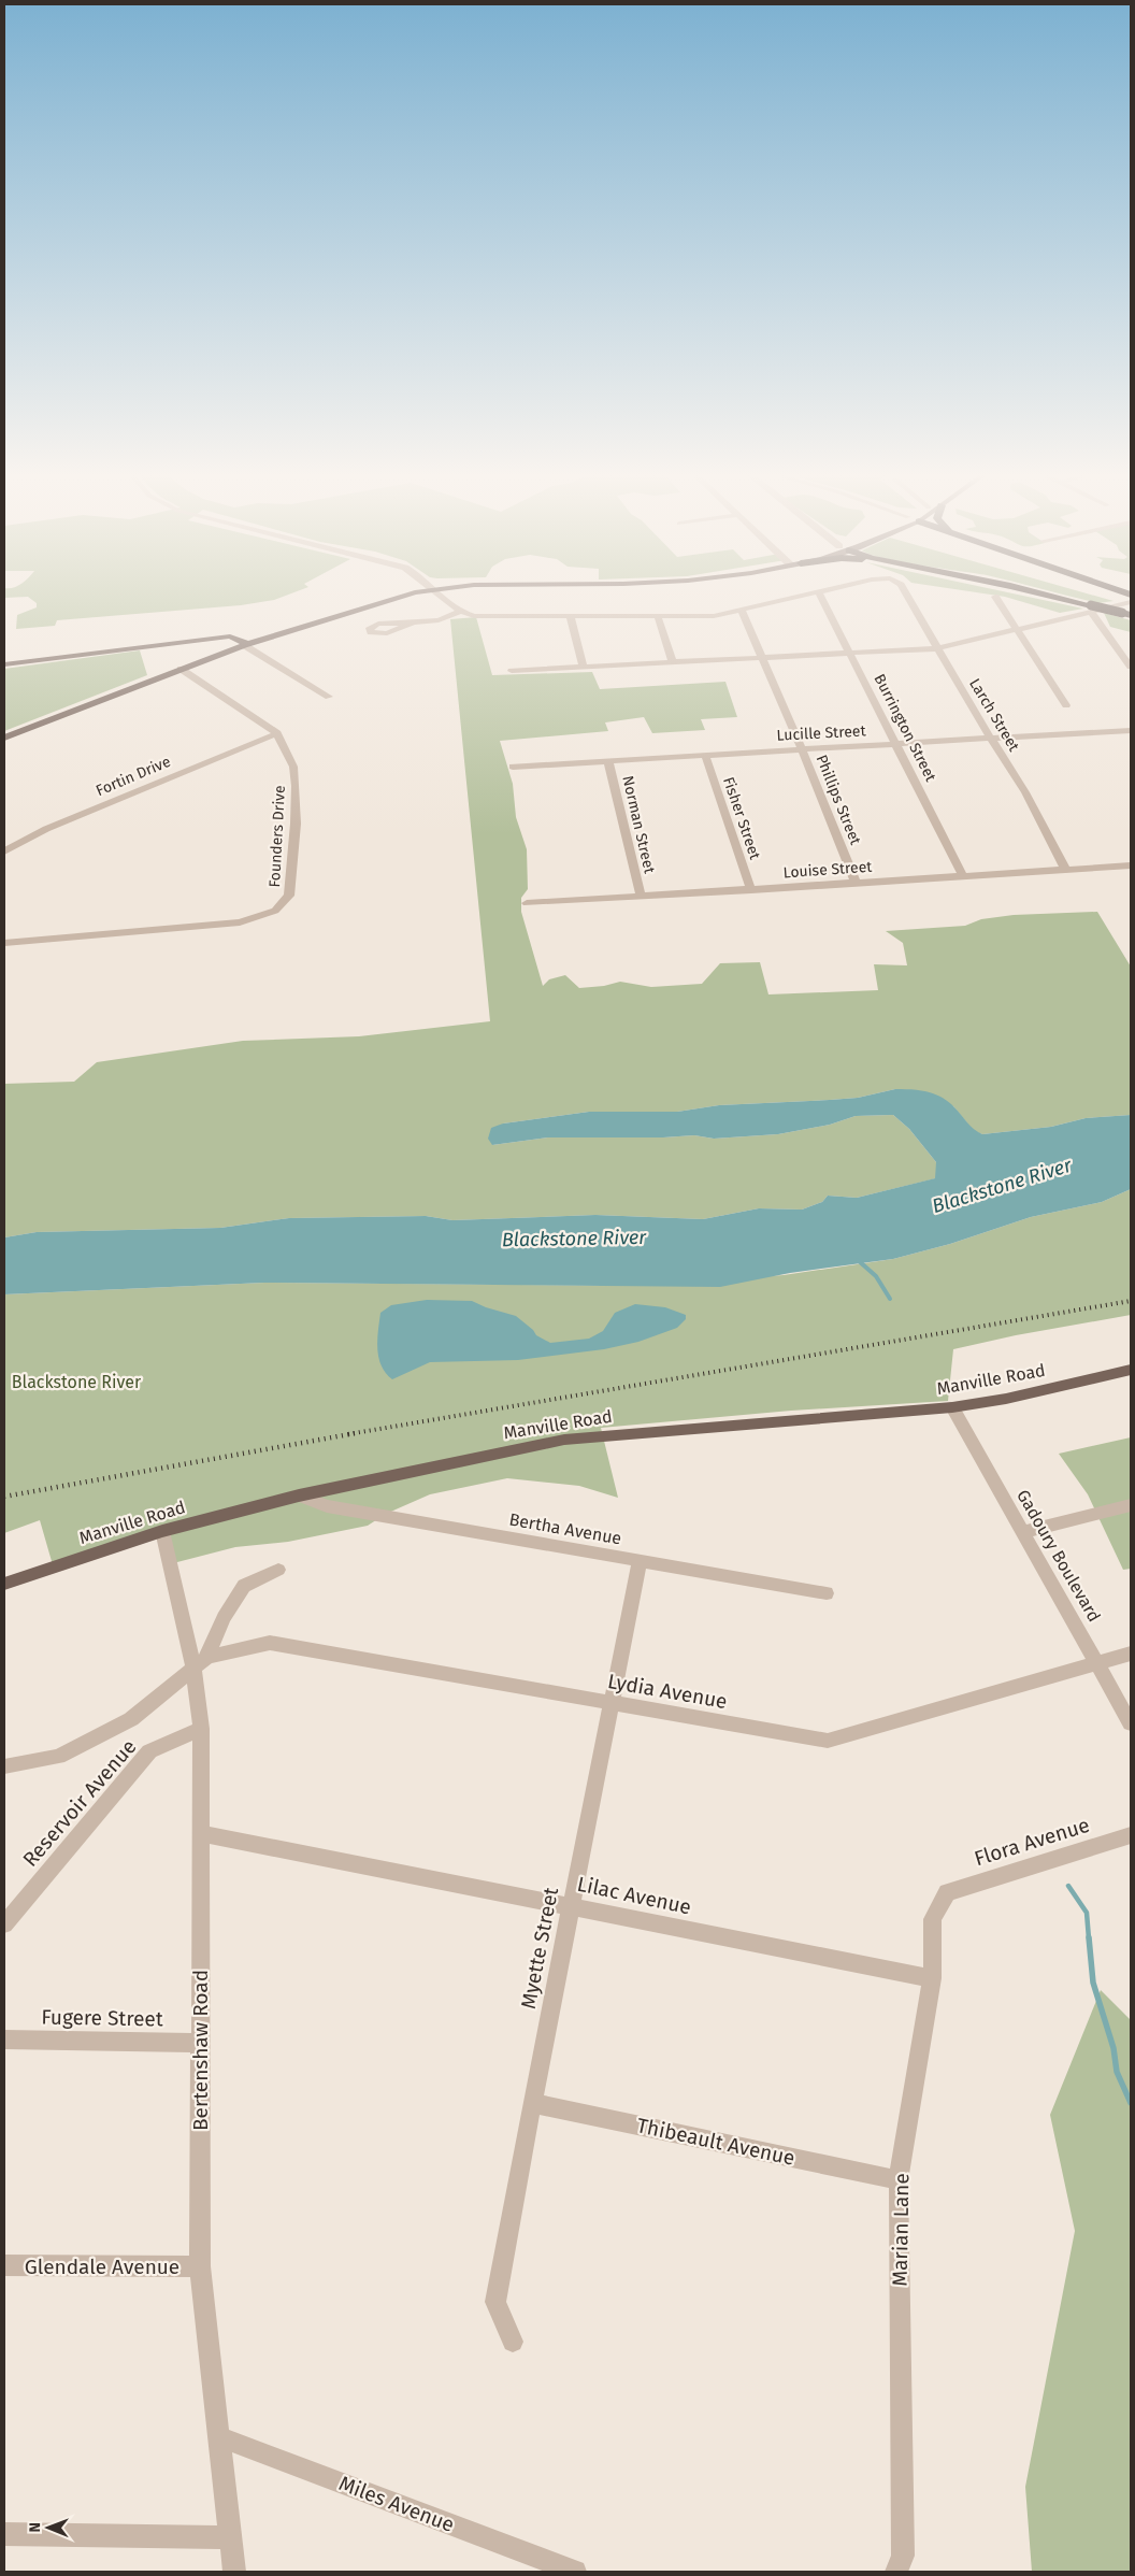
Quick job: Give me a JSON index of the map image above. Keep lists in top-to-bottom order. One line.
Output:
{"streets":{"main road":["Manville Road"],"street":["Larch Street","Burrington Street","Lucille Street","Fortin Drive","Phillips Street","Fisher Street","Norman Street","Founders Drive","Louise Street","Bertha Avenue","Gadoury Boulevard","Lydia Avenue","Reservoir Avenue","Flora Avenue","Lilac Avenue","Myette Street","Fugere Street","Bertenshaw Road","Thibeault Avenue","Marian Lane","Glendale Avenue","Miles Avenue"]},"crossings":[["Larch Street","Lucille Street"],["Larch Street","Louise Street"],["Burrington Street","Lucille Street"],["Burrington Street","Louise Street"],["Lucille Street","Phillips Street"],["Lucille Street","Fisher Street"],["Lucille Street","Norman Street"],["Fortin Drive","Founders Drive"],["Phillips Street","Louise Street"],["Fisher Street","Louise Street"],["Norman Street","Louise Street"],["Manville Road","Bertha Avenue"],["Manville Road","Gadoury Boulevard"],["Manville Road","Bertenshaw Road"],["Bertha Avenue","Myette Street"],["Gadoury Boulevard","Lydia Avenue"],["Lydia Avenue","Myette Street"],["Lydia Avenue","Bertenshaw Road"],["Reservoir Avenue","Bertenshaw Road"],["Flora Avenue","Marian Lane"],["Lilac Avenue","Myette Street"],["Lilac Avenue","Bertenshaw Road"],["Lilac Avenue","Marian Lane"],["Myette Street","Thibeault Avenue"],["Fugere Street","Bertenshaw Road"],["Bertenshaw Road","Glendale Avenue"],["Bertenshaw Road","Miles Avenue"],["Thibeault Avenue","Marian Lane"]],"water":["Blackstone River"],"parks":["Blackstone River"],"north":"left"}
